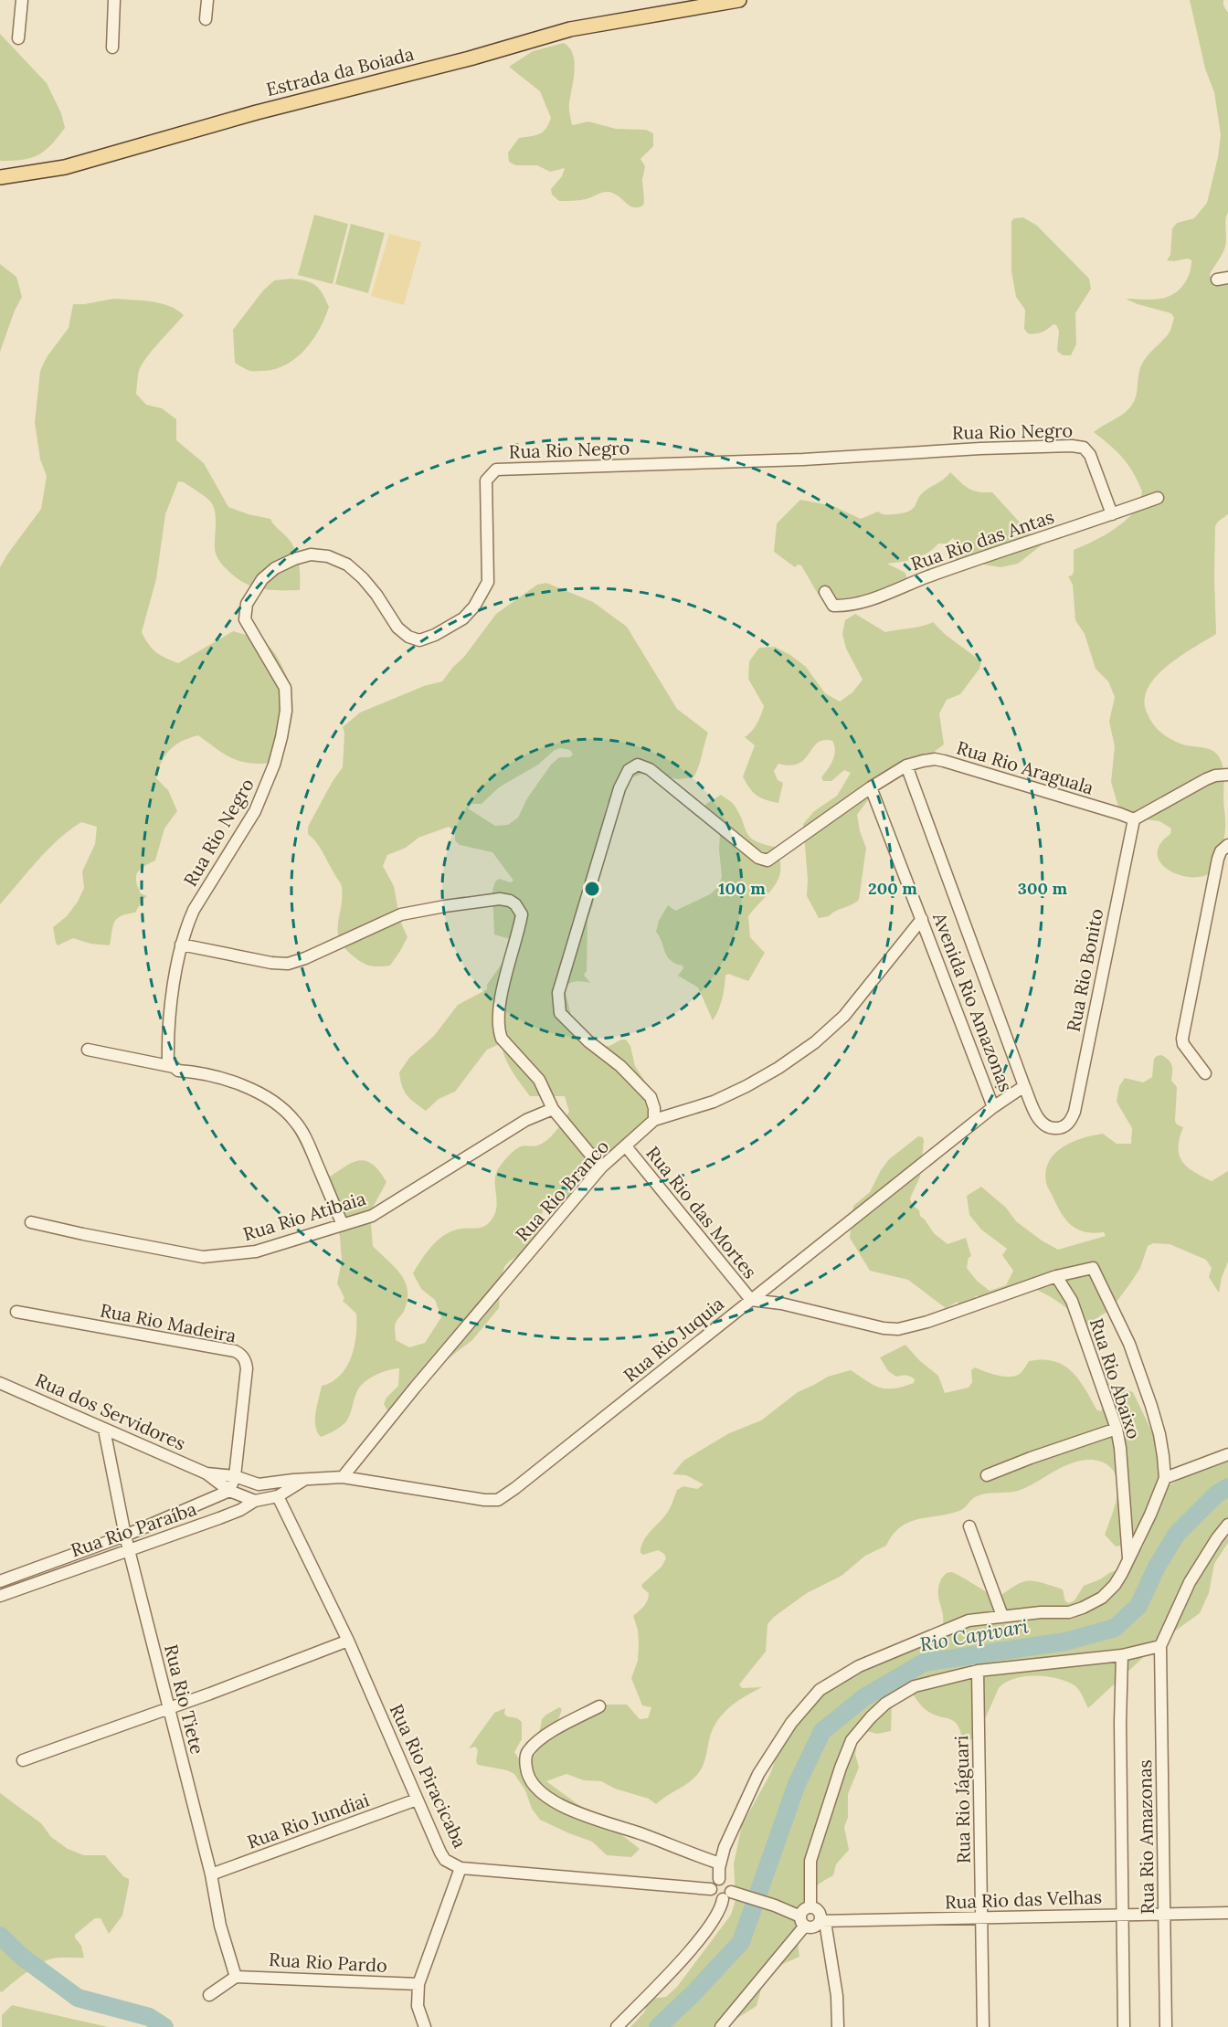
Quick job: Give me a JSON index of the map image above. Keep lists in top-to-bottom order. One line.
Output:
{"streets":{"main road":["Estrada da Boiada"],"street":["Rua Rio Negro","Rua Rio das Antas","Rua Rio Araguala","Rua Rio Bonito","Avenida Rio Amazonas","Rua Rio Branco","Rua Rio das Mortes","Rua Rio Atibaia","Rua Rio Madeira","Rua Rio Juquia","Rua Rio Abaixo","Rua dos Servidores","Rua Rio Paraíba","Rua Rio Tiete","Rua Rio Piracicaba","Rua Rio Jáguari","Rua Rio Jundiai","Rua Rio Amazonas","Rua Rio das Velhas","Rua Rio Pardo"]},"crossings":[["Rua Rio Negro","Rua Rio das Antas"],["Rua Rio Araguala","Rua Rio Bonito"],["Rua Rio Araguala","Avenida Rio Amazonas"],["Rua Rio Araguala","Rua Rio Branco"],["Rua Rio Bonito","Avenida Rio Amazonas"],["Rua Rio Bonito","Rua Rio Juquia"],["Avenida Rio Amazonas","Rua Rio Branco"],["Avenida Rio Amazonas","Rua Rio Juquia"],["Rua Rio Branco","Rua Rio das Mortes"],["Rua Rio Branco","Rua Rio Juquia"],["Rua Rio das Mortes","Rua Rio Juquia"],["Rua Rio Madeira","Rua dos Servidores"],["Rua Rio Madeira","Rua Rio Paraíba"],["Rua Rio Juquia","Rua dos Servidores"],["Rua Rio Juquia","Rua Rio Paraíba"],["Rua Rio Juquia","Rua Rio Piracicaba"],["Rua dos Servidores","Rua Rio Paraíba"],["Rua dos Servidores","Rua Rio Tiete"],["Rua Rio Paraíba","Rua Rio Tiete"],["Rua Rio Paraíba","Rua Rio Piracicaba"],["Rua Rio Tiete","Rua Rio Jundiai"],["Rua Rio Tiete","Rua Rio Pardo"],["Rua Rio Piracicaba","Rua Rio Jundiai"],["Rua Rio Jáguari","Rua Rio das Velhas"],["Rua Rio Amazonas","Rua Rio das Velhas"]],"water":["Rio Capivari"],"rings":["100 m","200 m","300 m"]}
